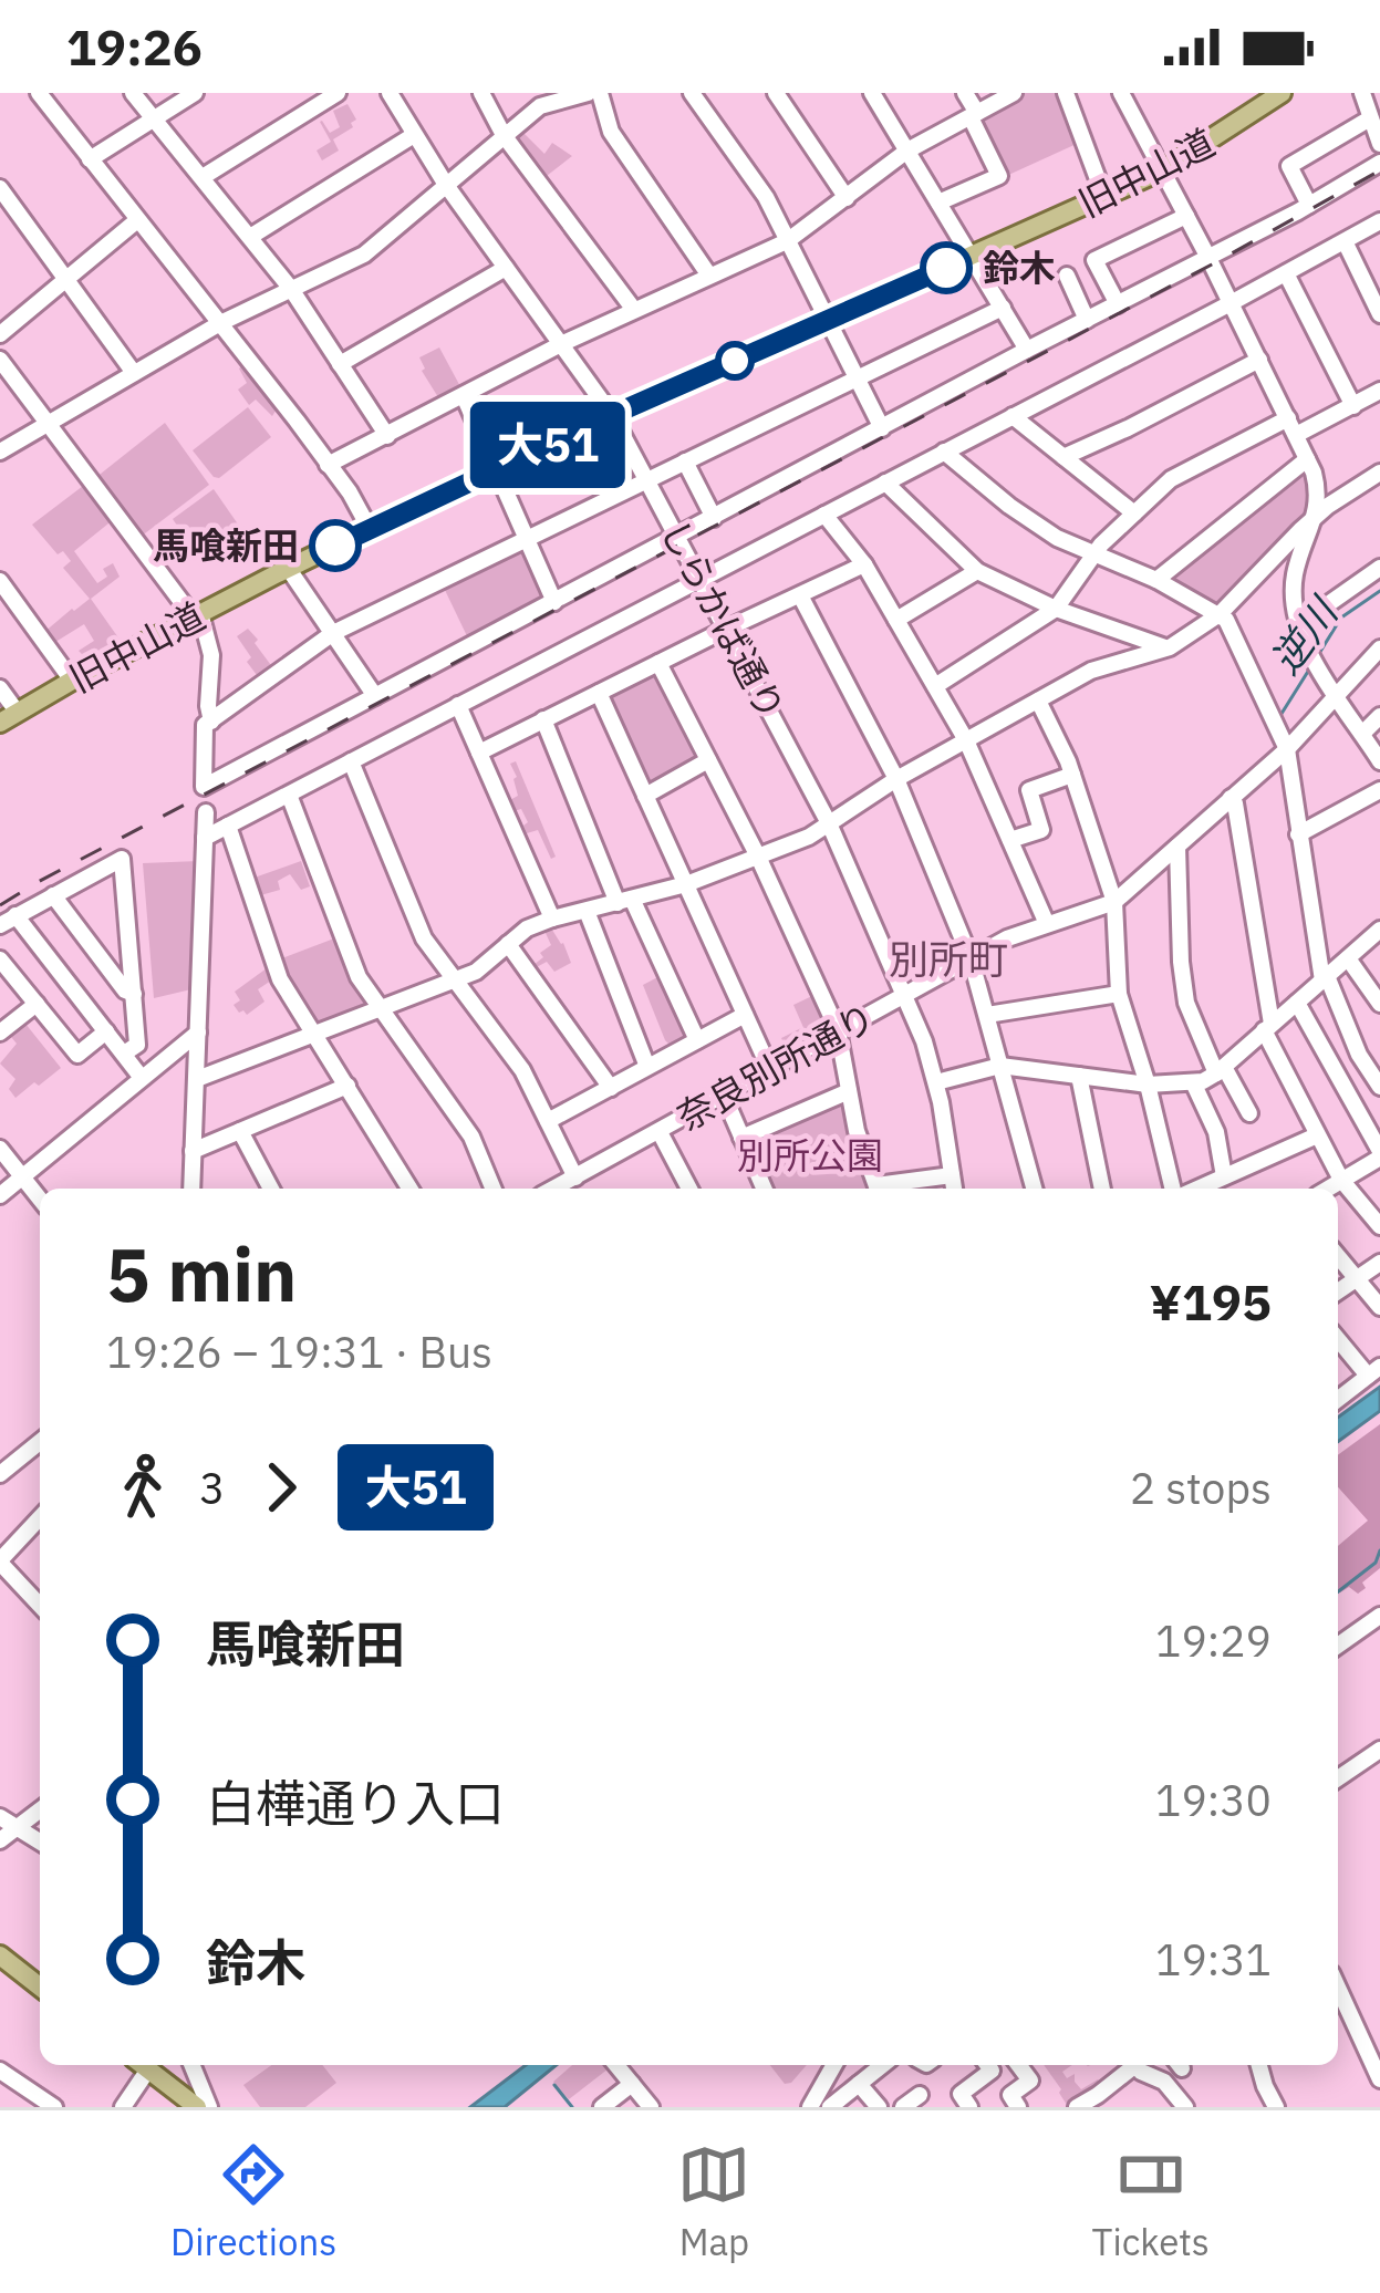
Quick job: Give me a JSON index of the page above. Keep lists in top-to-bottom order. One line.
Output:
{"streets":{"main road":["旧中山道"],"street":["しらかば通り","奈良別所通り"]},"crossings":[["旧中山道","しらかば通り"],["しらかば通り","奈良別所通り"]],"districts":["別所町"],"water":["逆川"],"parks":["別所公園"],"places":["鈴木","馬喰新田"],"lines":["bus line 大51"],"page":{"status":"19:26","on_map":"大51","heading":["5 min","19:26 – 19:31 · Bus","¥195"],"legs":["3","大51","2 stops"],"list":[{"name":"馬喰新田","value":"19:29"},{"name":"白樺通り入口","value":"19:30"},{"name":"鈴木","value":"19:31"}],"tabs":["Directions","Map","Tickets"]}}
